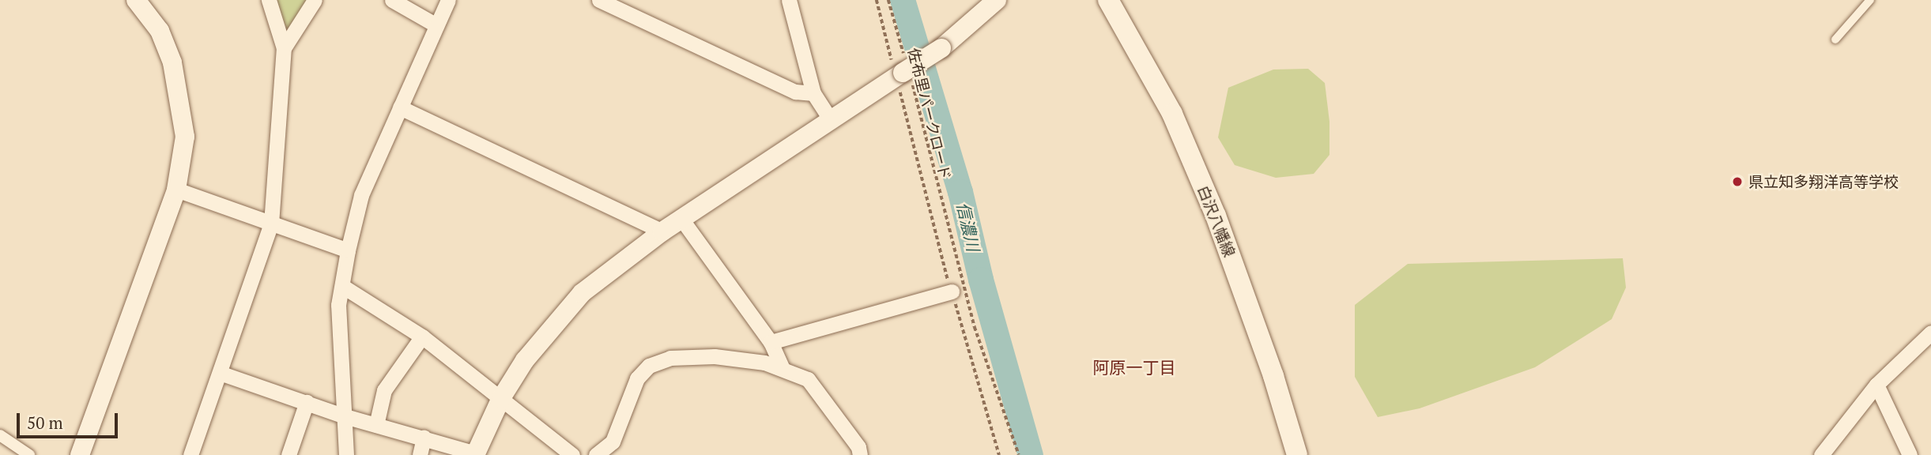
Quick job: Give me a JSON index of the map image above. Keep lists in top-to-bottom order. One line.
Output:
{"streets":{"main road":["白沢八幡線"],"path":["佐布里パークロード"]},"districts":["阿原一丁目"],"water":["信濃川"],"places":["県立知多翔洋高等学校"],"scale_bar":"50 m"}
